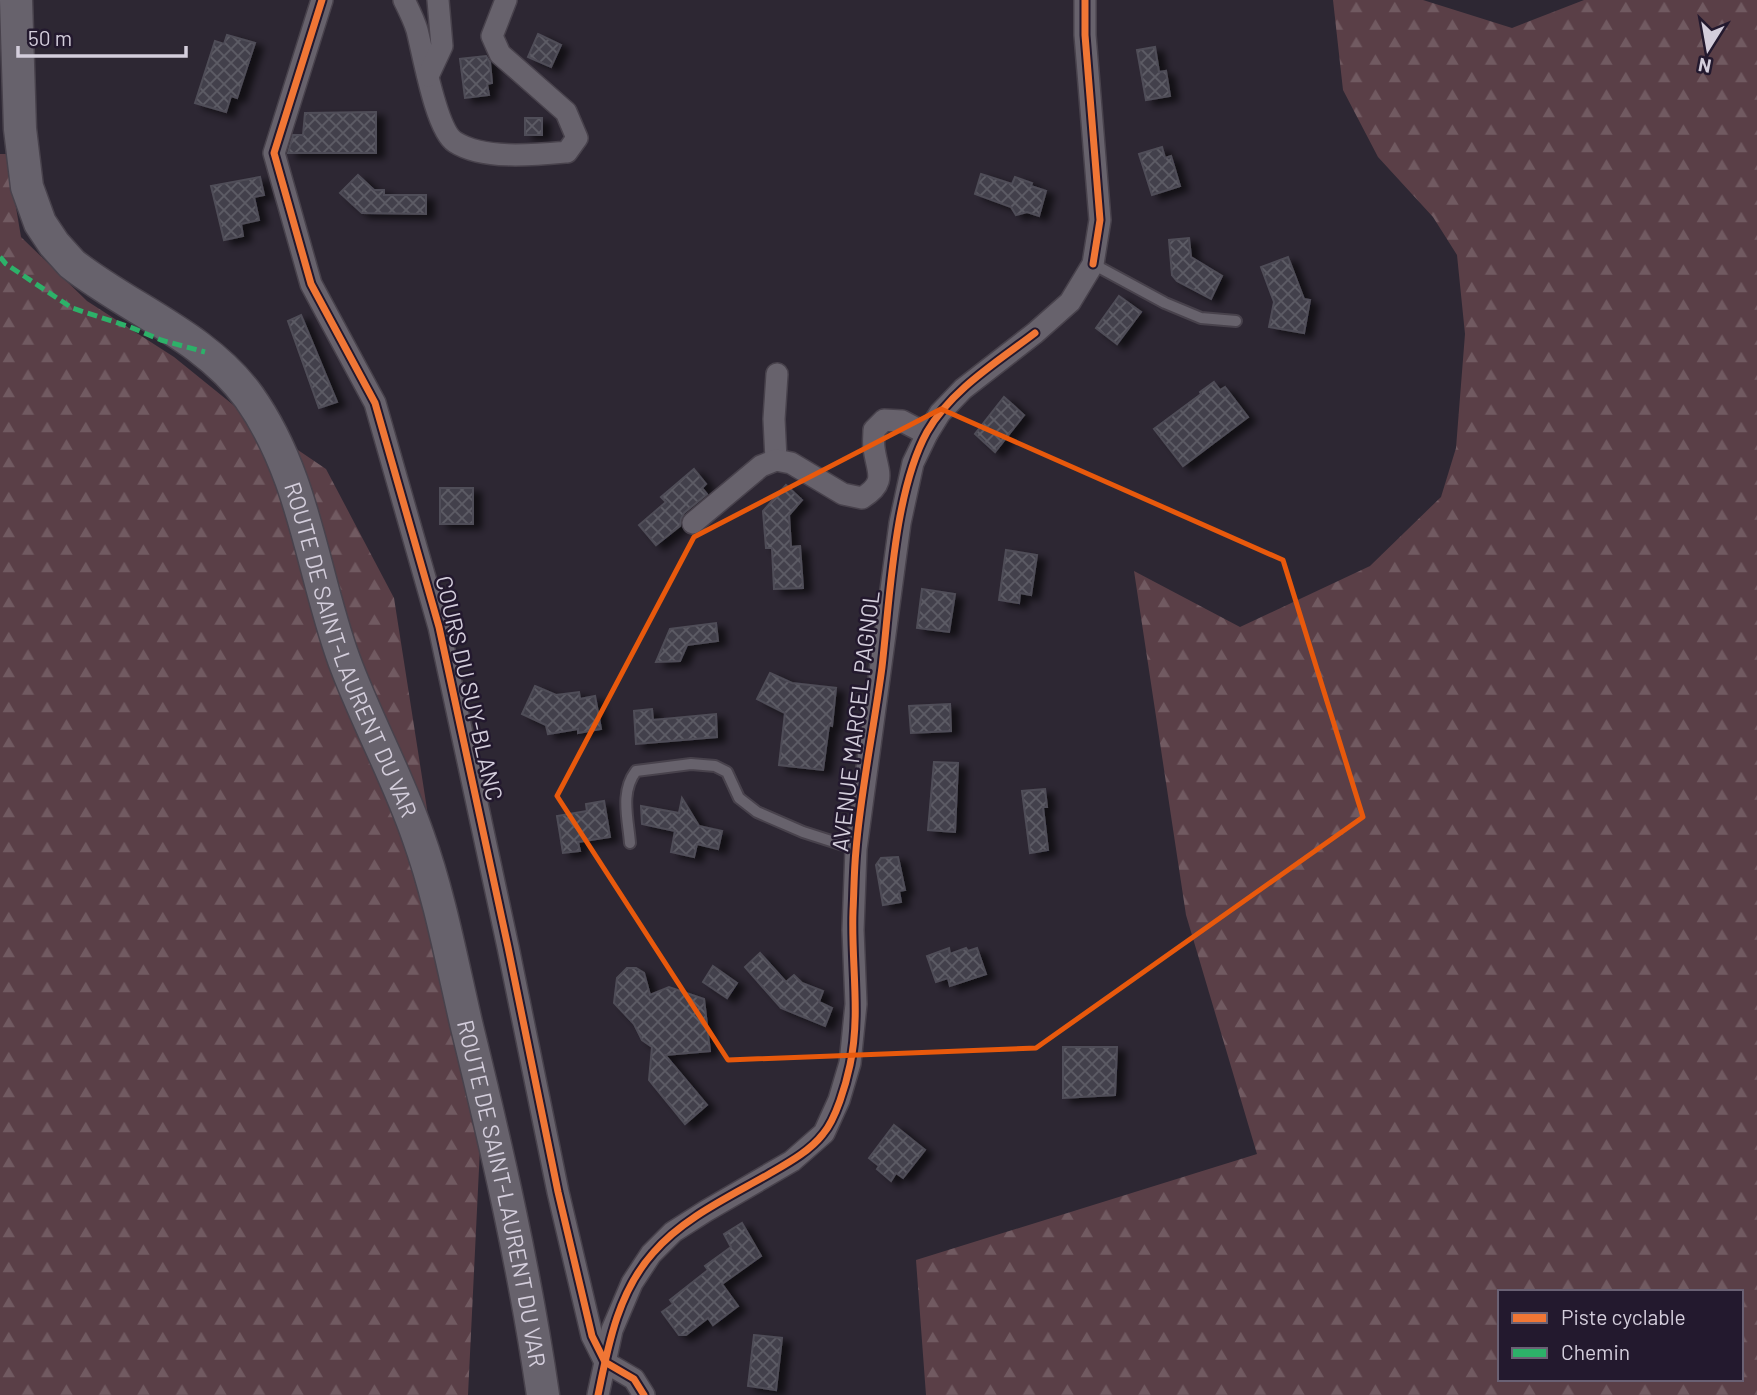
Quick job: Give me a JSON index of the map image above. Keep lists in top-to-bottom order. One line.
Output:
{"streets":{"main road":["ROUTE DE SAINT-LAURENT DU VAR"],"street":["COURS DU SUY-BLANC","AVENUE MARCEL PAGNOL"]},"crossings":[["COURS DU SUY-BLANC","AVENUE MARCEL PAGNOL"]],"legend":["Piste cyclable","Chemin"],"scale_bar":"50 m","north":"bottom"}
